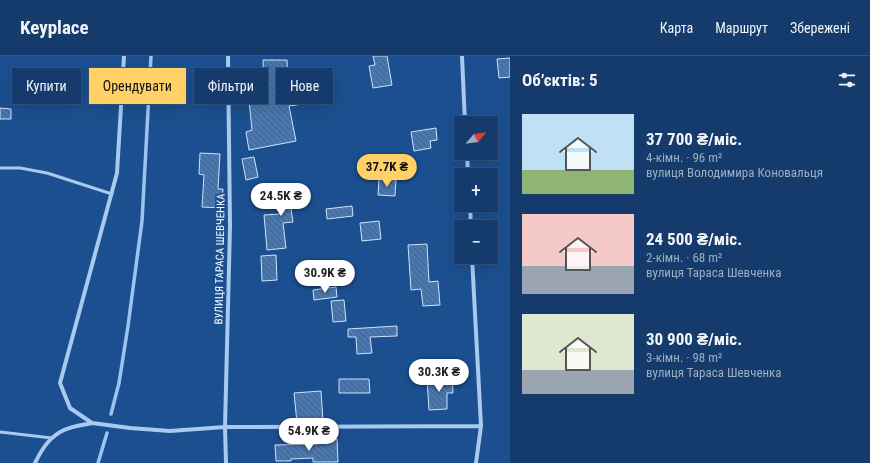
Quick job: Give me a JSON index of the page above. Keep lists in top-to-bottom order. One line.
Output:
{"streets":{"street":["ВУЛИЦЯ ТАРАСА ШЕВЧЕНКА"]},"north":"top right","page":{"header":"Keyplace","nav":["Карта","Маршрут","Збережені"],"heading":"Об’єктів: 5","chip":["Купити","Орендувати","Фільтри","Нове"],"list":[{"name":"37 700 ₴/міс.","note":"4-кімн. · 96 m² · вулиця Володимира Коновальця"},{"name":"24 500 ₴/міс.","note":"2-кімн. · 68 m² · вулиця Тараса Шевченка"},{"name":"30 900 ₴/міс.","note":"3-кімн. · 98 m² · вулиця Тараса Шевченка"}],"map_buttons":["+","−"],"price":["37.7K ₴","24.5K ₴","30.9K ₴","30.3K ₴","54.9K ₴"]}}
